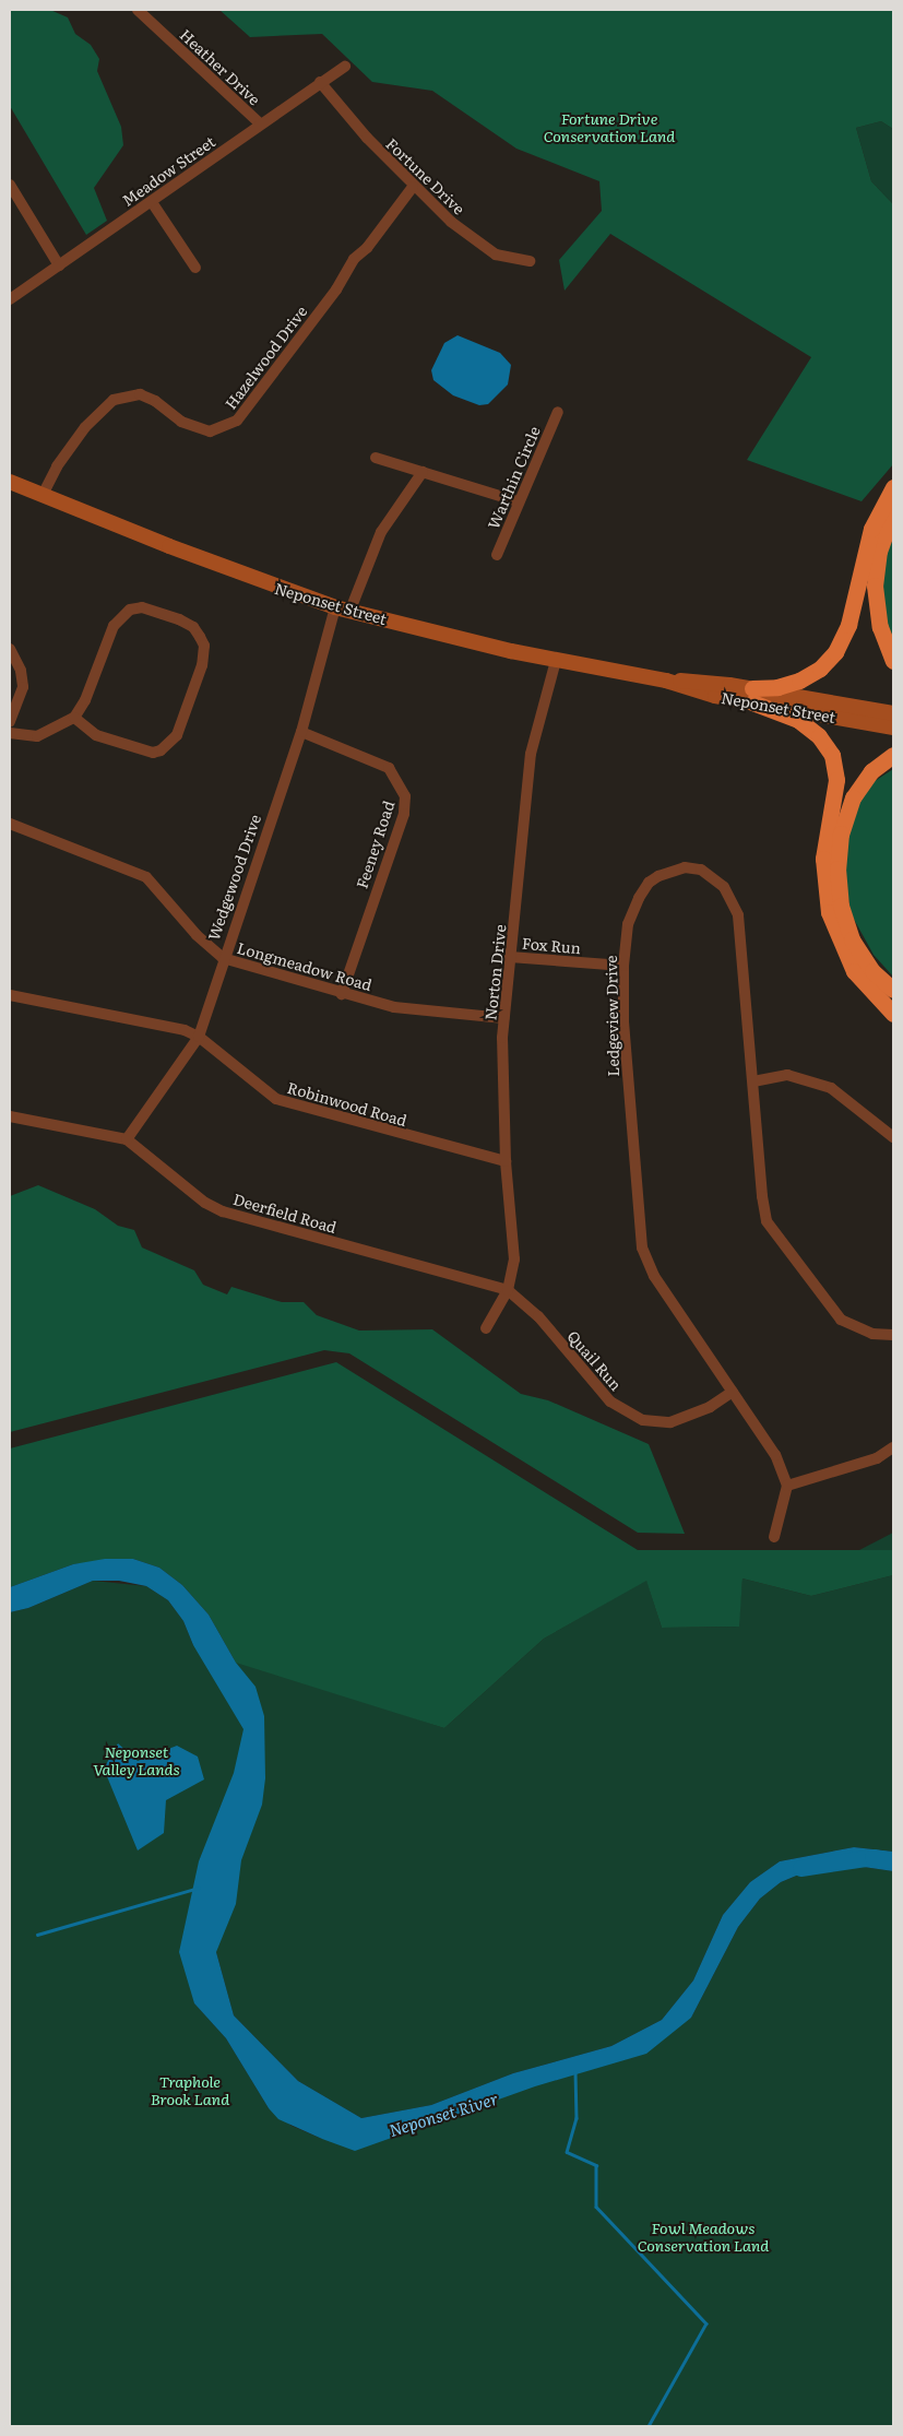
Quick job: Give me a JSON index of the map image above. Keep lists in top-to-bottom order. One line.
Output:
{"streets":{"main road":["Neponset Street"],"street":["Heather Drive","Meadow Street","Fortune Drive","Hazelwood Drive","Warthin Circle","Feeney Road","Wedgewood Drive","Fox Run","Longmeadow Road","Norton Drive","Ledgeview Drive","Robinwood Road","Deerfield Road","Quail Run"]},"crossings":[["Heather Drive","Meadow Street"],["Meadow Street","Fortune Drive"],["Fortune Drive","Hazelwood Drive"],["Hazelwood Drive","Neponset Street"],["Neponset Street","Wedgewood Drive"],["Neponset Street","Norton Drive"],["Feeney Road","Wedgewood Drive"],["Feeney Road","Longmeadow Road"],["Wedgewood Drive","Longmeadow Road"],["Wedgewood Drive","Robinwood Road"],["Wedgewood Drive","Deerfield Road"],["Fox Run","Norton Drive"],["Fox Run","Ledgeview Drive"],["Longmeadow Road","Norton Drive"],["Norton Drive","Robinwood Road"],["Norton Drive","Deerfield Road"],["Norton Drive","Quail Run"],["Ledgeview Drive","Quail Run"],["Deerfield Road","Quail Run"]],"water":["Neponset River"],"parks":["Fortune Drive Conservation Land","Neponset Valley Lands","Traphole Brook Land","Fowl Meadows Conservation Land"]}
